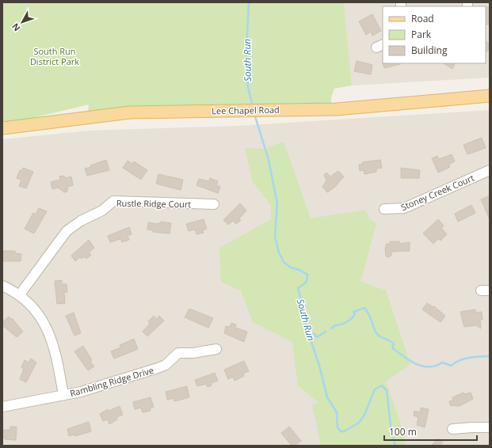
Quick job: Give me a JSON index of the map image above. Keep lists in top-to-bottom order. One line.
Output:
{"streets":{"main road":["Lee Chapel Road"],"street":["Stoney Creek Court","Rustle Ridge Court","Rambling Ridge Drive"]},"water":["South Run"],"parks":["South Run District Park"],"legend":["Road","Park","Building"],"scale_bar":"100 m","north":"bottom left"}
